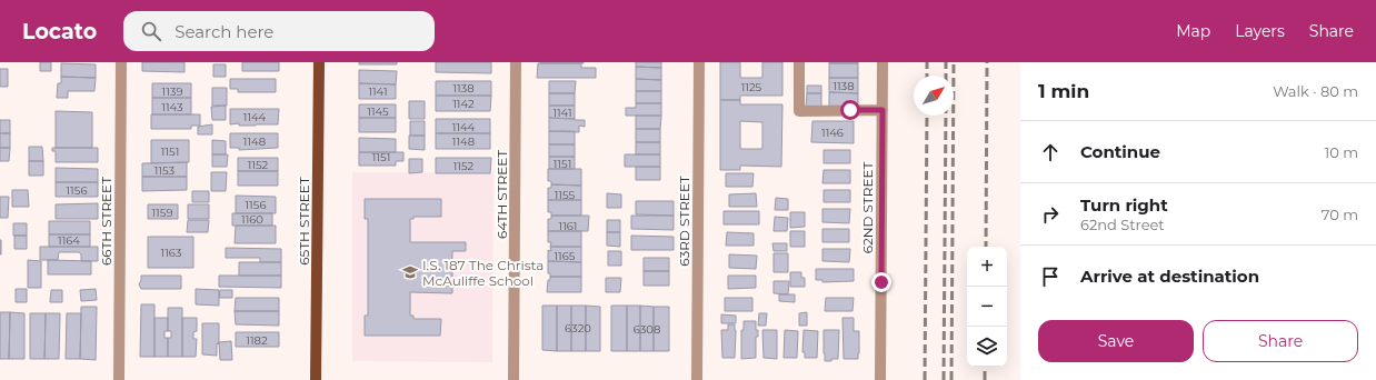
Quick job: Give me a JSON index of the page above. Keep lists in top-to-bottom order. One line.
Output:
{"streets":{"main road":["65TH STREET"],"street":["64TH STREET","62ND STREET","66TH STREET","63RD STREET"]},"places":{"school or university":["I.S. 187 The Christa McAuliffe School"]},"house_numbers":["1138","1125","1138","1139","1141","1142","1143","1145","1141","1144","1144","1146","1148","1148","1151","1151","1151","1152","1152","1153","1156","1155","1156","1159","1160","1161","1164","1163","1165","6320","6308","1182"],"north":"top right","page":{"header":"Locato","search":"Search here","nav":["Map","Layers","Share"],"heading":["1 min","Walk · 80 m"],"list":[["Continue","10 m"],["Turn right","62nd Street","70 m"],"Arrive at destination"],"map_buttons":["+","−"],"buttons":["Save","Share"]}}
